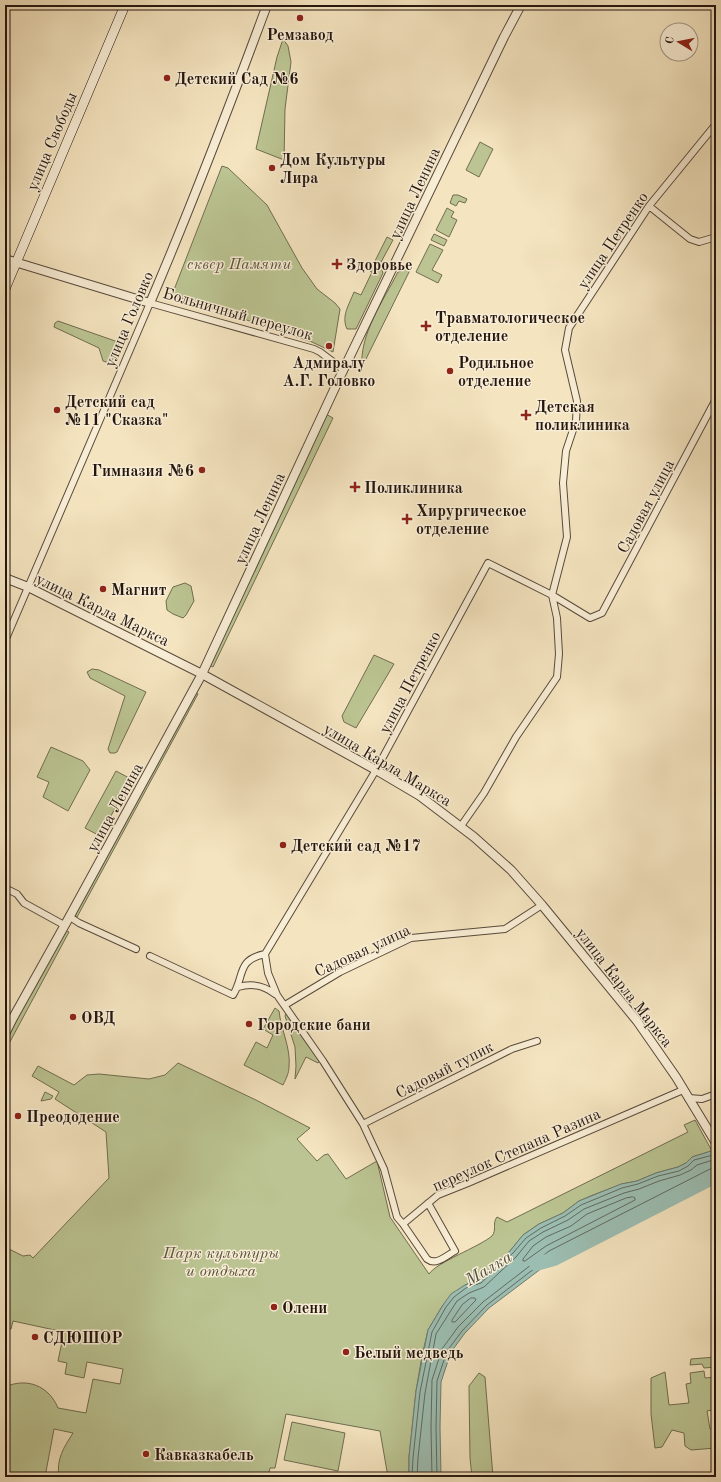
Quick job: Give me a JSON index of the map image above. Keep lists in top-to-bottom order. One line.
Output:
{"streets":{"main road":["улица Свободы"],"street":["улица Ленина","улица Петренко","Больничный переулок","улица Головко","Садовая улица","улица Карла Маркса","Садовый тупик","переулок Степана Разина"]},"crossings":[["улица Свободы","Больничный переулок"],["улица Ленина","Больничный переулок"],["улица Ленина","улица Карла Маркса"],["улица Петренко","Садовая улица"],["улица Петренко","улица Карла Маркса"],["Больничный переулок","улица Головко"],["улица Головко","улица Карла Маркса"],["Садовая улица","улица Карла Маркса"],["улица Карла Маркса","переулок Степана Разина"]],"water":["Малка"],"parks":["сквер Памяти","Парк культуры и отдыха"],"places":{"other":["Ремзавод","Детский Сад №6","Дом Культуры Лира","Адмиралу А.Г. Головко","Родильное отделение","Детский сад №11 \"Сказка\"","Гимназия №6","Магнит","Детский сад №17","ОВД","Городские бани","Преододение","Олени","СДЮШОР","Белый медведь","Кавказкабель"],"health":["Здоровье","Травматологическое отделение","Детская поликлиника","Поликлиника","Хирургическое отделение"]},"north":"left"}
